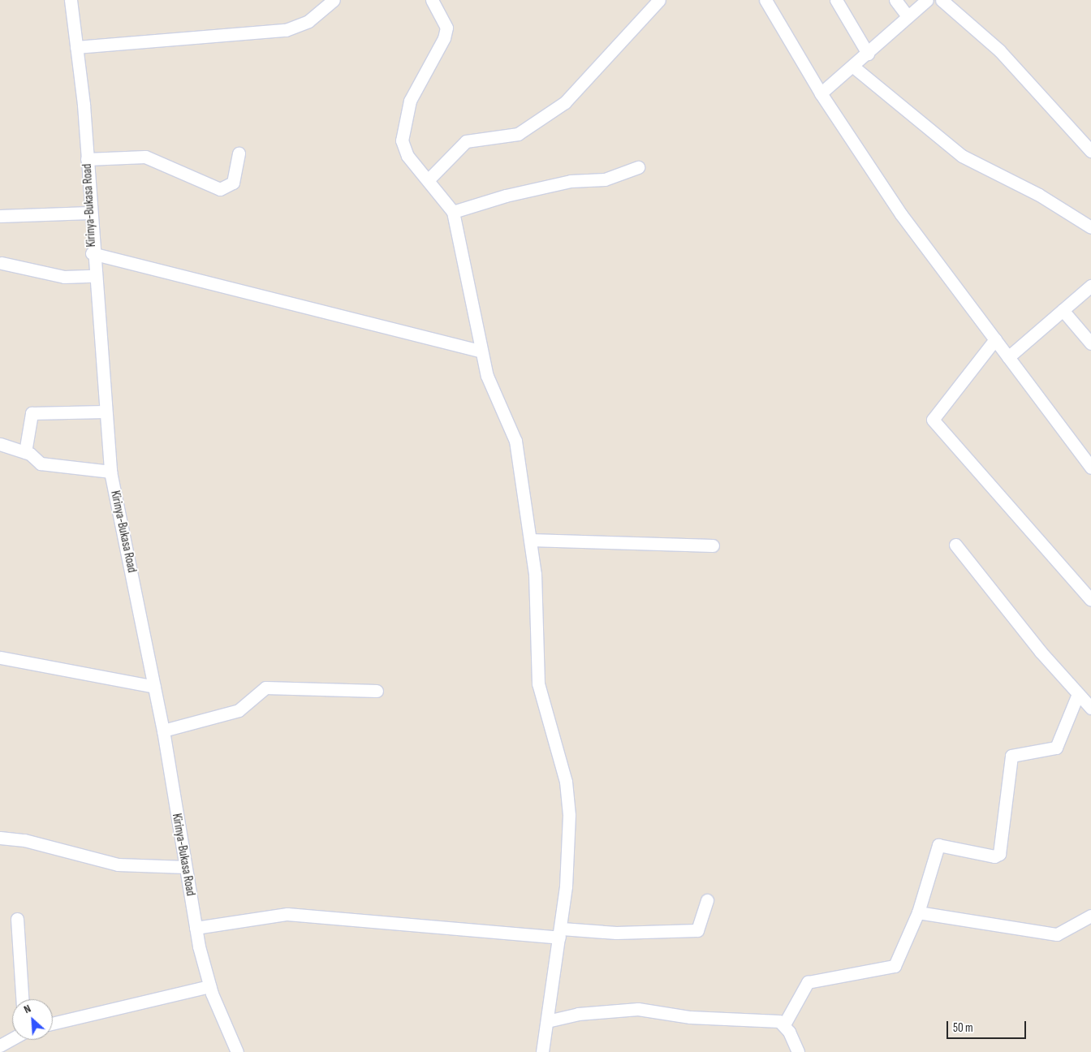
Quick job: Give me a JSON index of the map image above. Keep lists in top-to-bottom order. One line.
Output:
{"streets":{"street":["Kirinya-Bukasa Road"]},"scale_bar":"50 m","north":"top left"}
